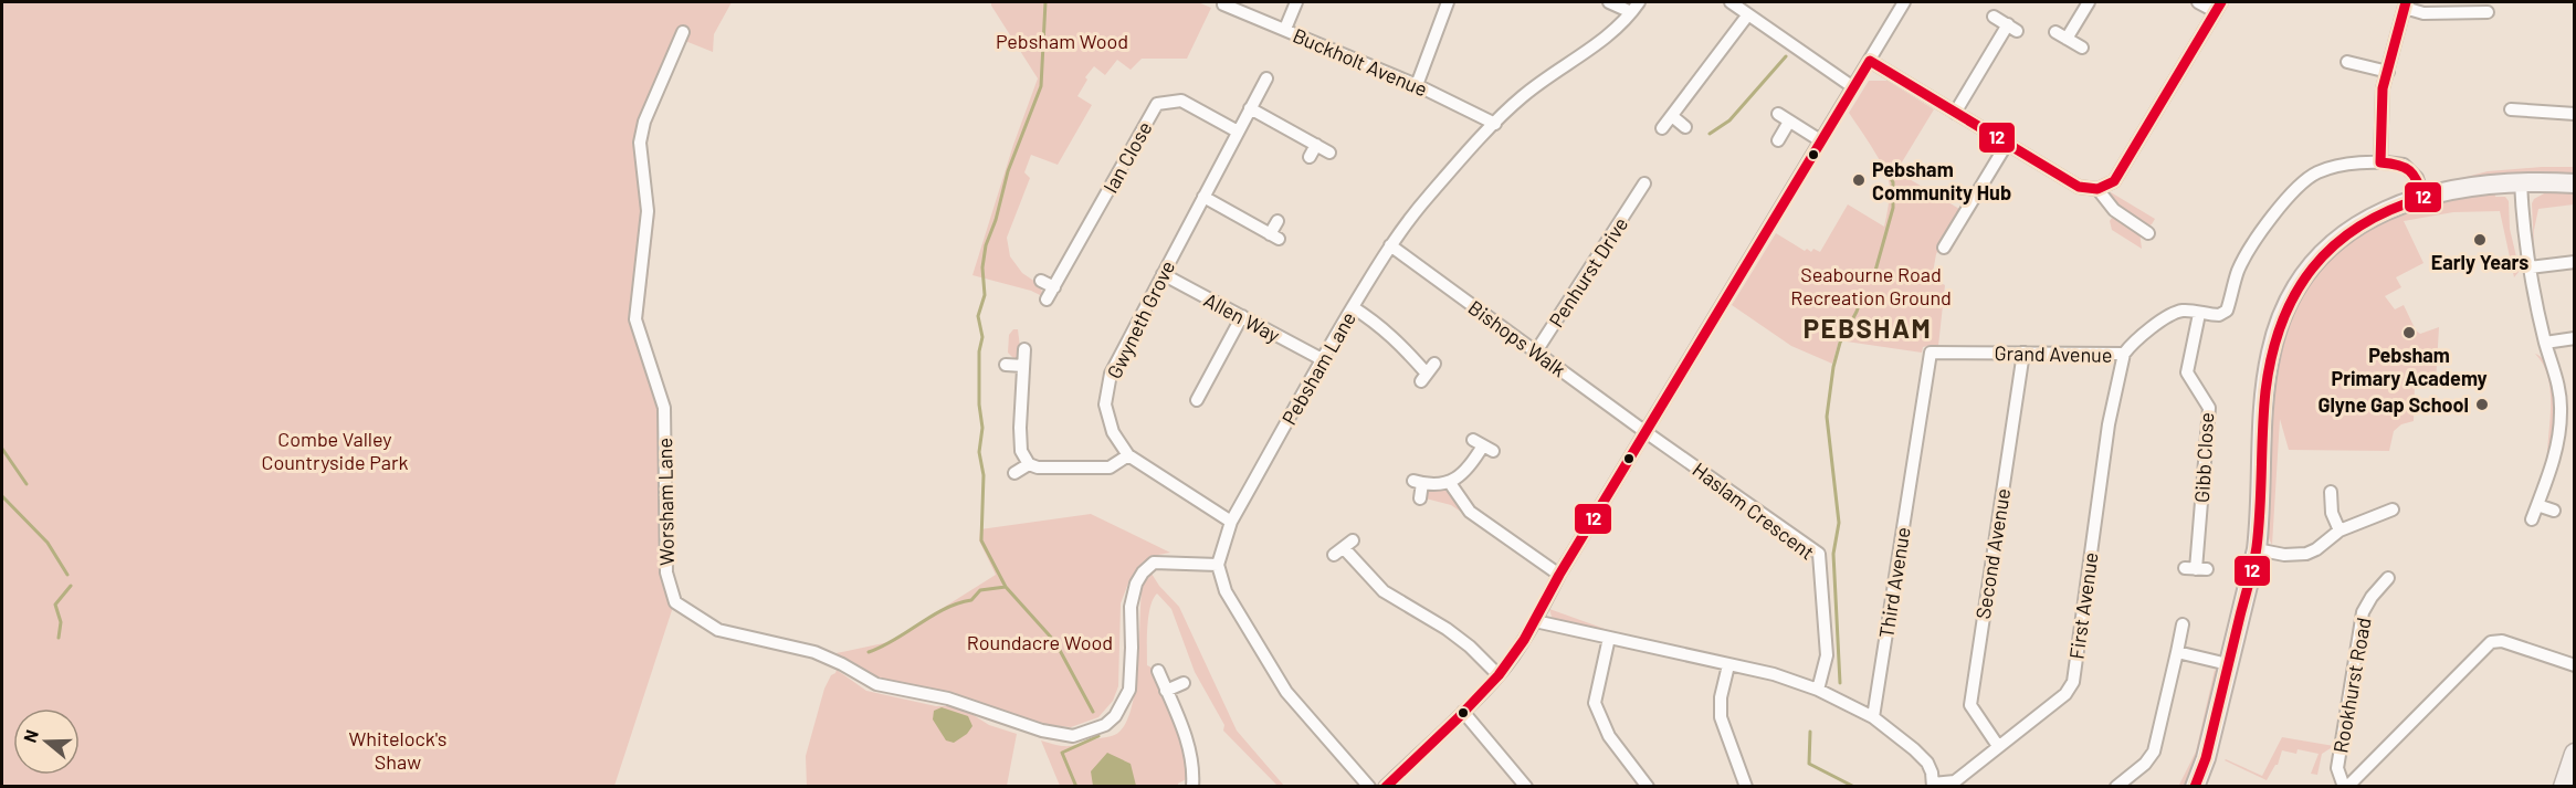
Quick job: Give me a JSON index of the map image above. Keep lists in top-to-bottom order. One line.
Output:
{"streets":{"street":["Buckholt Avenue","Ian Close","Penhurst Drive","Allen Way","Gwyneth Grove","Bishops Walk","Grand Avenue","Pebsham Lane","Gibb Close","Worsham Lane","Haslam Crescent","Second Avenue","Third Avenue","First Avenue","Rookhurst Road"]},"crossings":[["Buckholt Avenue","Pebsham Lane"],["Ian Close","Gwyneth Grove"],["Penhurst Drive","Bishops Walk"],["Allen Way","Gwyneth Grove"],["Allen Way","Pebsham Lane"],["Gwyneth Grove","Pebsham Lane"],["Bishops Walk","Pebsham Lane"],["Bishops Walk","Haslam Crescent"],["Grand Avenue","Gibb Close"],["Grand Avenue","Second Avenue"],["Grand Avenue","Third Avenue"],["Grand Avenue","First Avenue"],["Pebsham Lane","Worsham Lane"],["Second Avenue","First Avenue"]],"districts":["PEBSHAM"],"parks":["Pebsham Wood","Seabourne Road Recreation Ground","Combe Valley Countryside Park","Roundacre Wood","Whitelock's Shaw"],"places":["Pebsham Community Hub","Early Years","Pebsham Primary Academy","Glyne Gap School"],"lines":["transit line 12"],"north":"left"}
